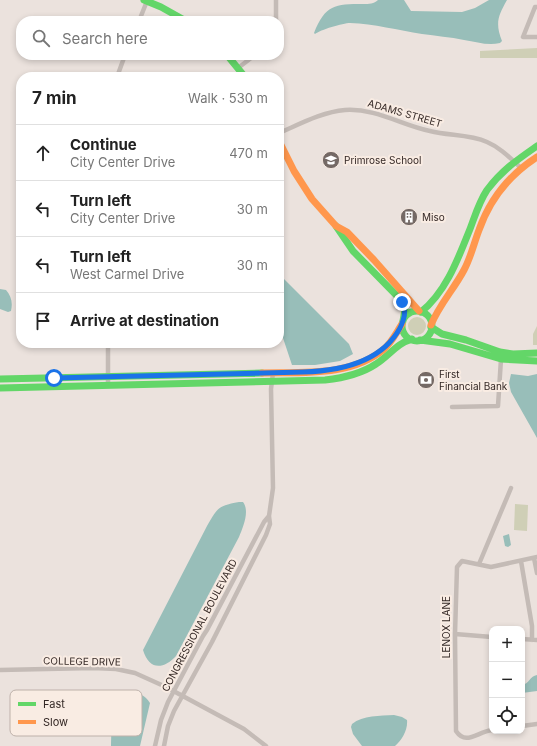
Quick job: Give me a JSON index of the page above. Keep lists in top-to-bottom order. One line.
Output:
{"streets":{"street":["ADAMS STREET","CONGRESSIONAL BOULEVARD","LENOX LANE","COLLEGE DRIVE"]},"crossings":[["CONGRESSIONAL BOULEVARD","COLLEGE DRIVE"]],"places":{"school or university":["Primrose School"],"building":["Miso"],"bank":["First Financial Bank"]},"legend":["Fast","Slow"],"page":{"search":"Search here","heading":["7 min","Walk · 530 m"],"list":[["Continue","City Center Drive","470 m"],["Turn left","City Center Drive","30 m"],["Turn left","West Carmel Drive","30 m"],"Arrive at destination"],"map_buttons":["+","−"]}}
